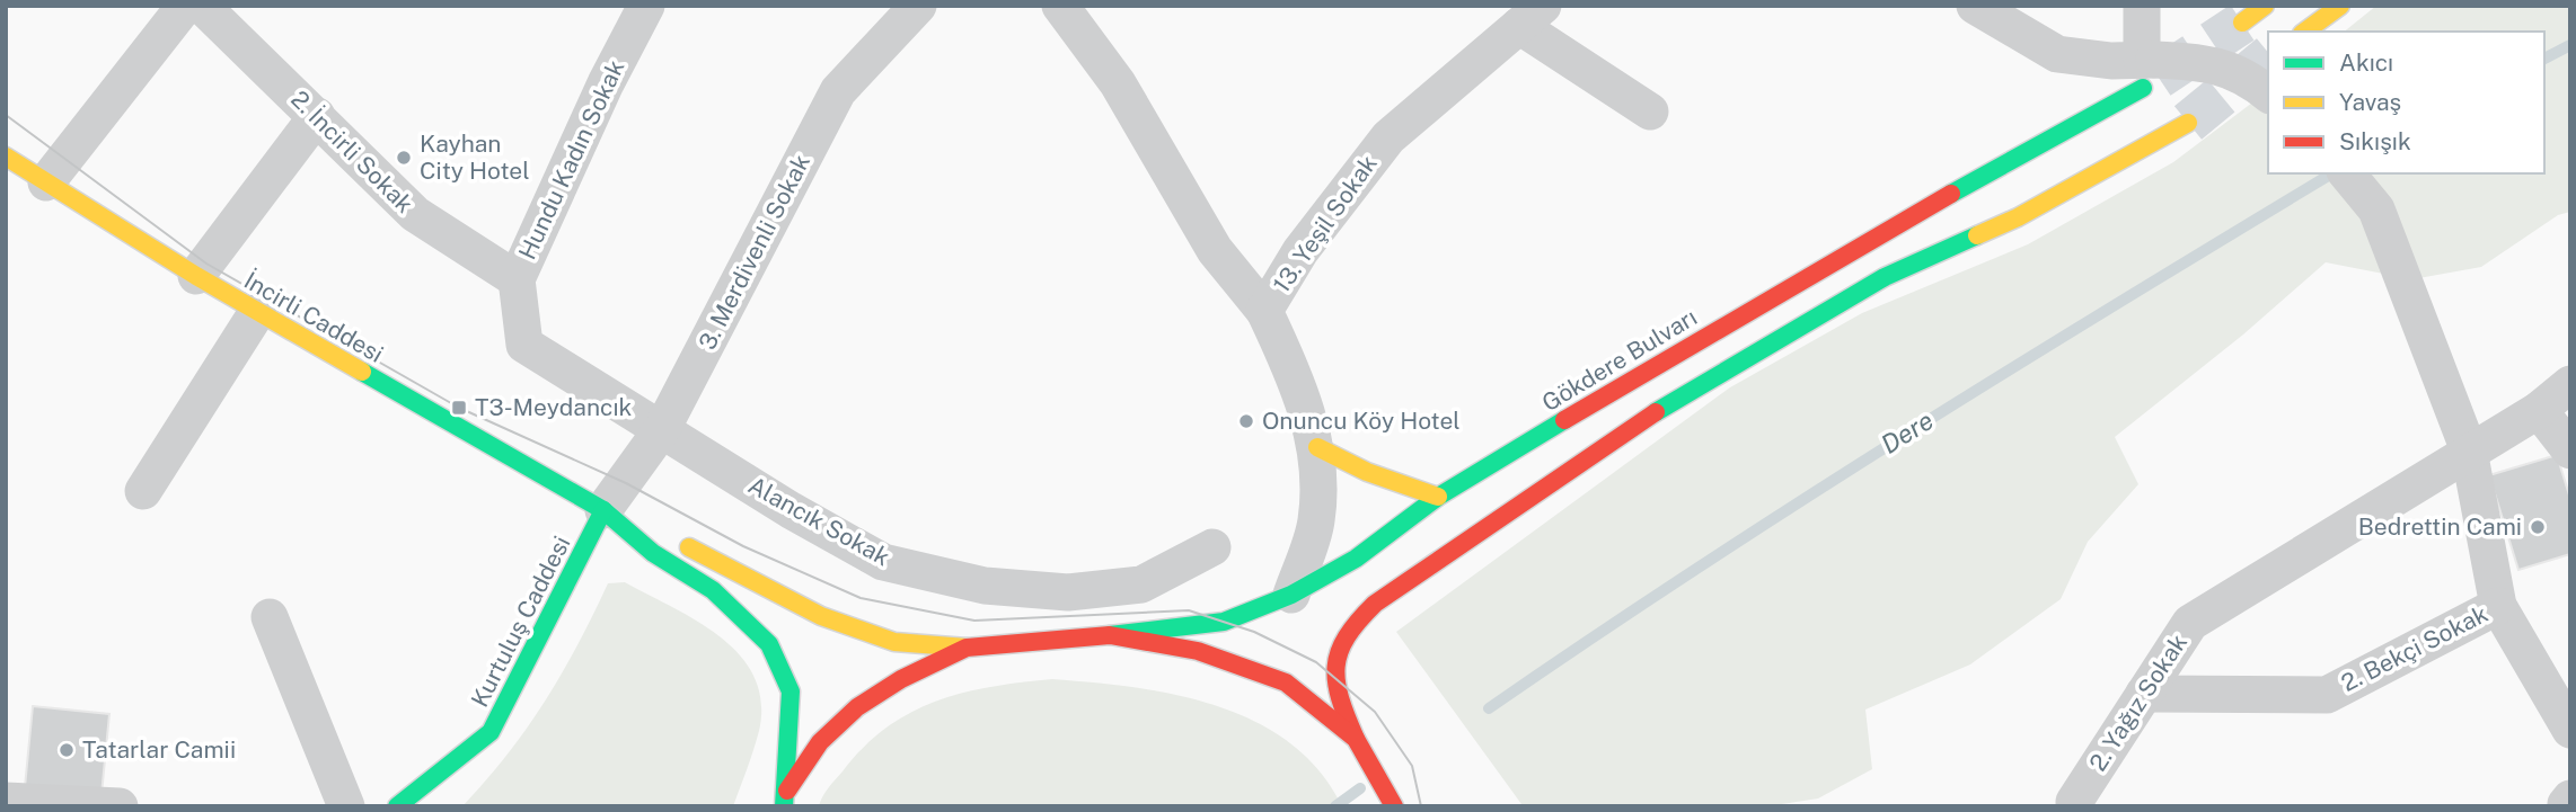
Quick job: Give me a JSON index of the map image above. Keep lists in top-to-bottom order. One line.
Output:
{"streets":{"main road":["İncirli Caddesi","Gökdere Bulvarı","Kurtuluş Caddesi"],"street":["2. İncirli Sokak","Hundu Kadın Sokak","13. Yeşil Sokak","3. Merdivenli Sokak","Alancık Sokak","2. Bekçi Sokak","2. Yağız Sokak"]},"crossings":[["2. İncirli Sokak","Hundu Kadın Sokak"],["Hundu Kadın Sokak","3. Merdivenli Sokak"],["Hundu Kadın Sokak","Alancık Sokak"],["13. Yeşil Sokak","Gökdere Bulvarı"],["3. Merdivenli Sokak","İncirli Caddesi"],["3. Merdivenli Sokak","Alancık Sokak"],["3. Merdivenli Sokak","Kurtuluş Caddesi"],["İncirli Caddesi","Kurtuluş Caddesi"],["2. Bekçi Sokak","2. Yağız Sokak"]],"water":["Dere"],"places":{"other":["Kayhan City Hotel","Onuncu Köy Hotel","Bedrettin Cami","Tatarlar Camii"],"transit":["T3-Meydancık"]},"legend":["Akıcı","Yavaş","Sıkışık"]}
